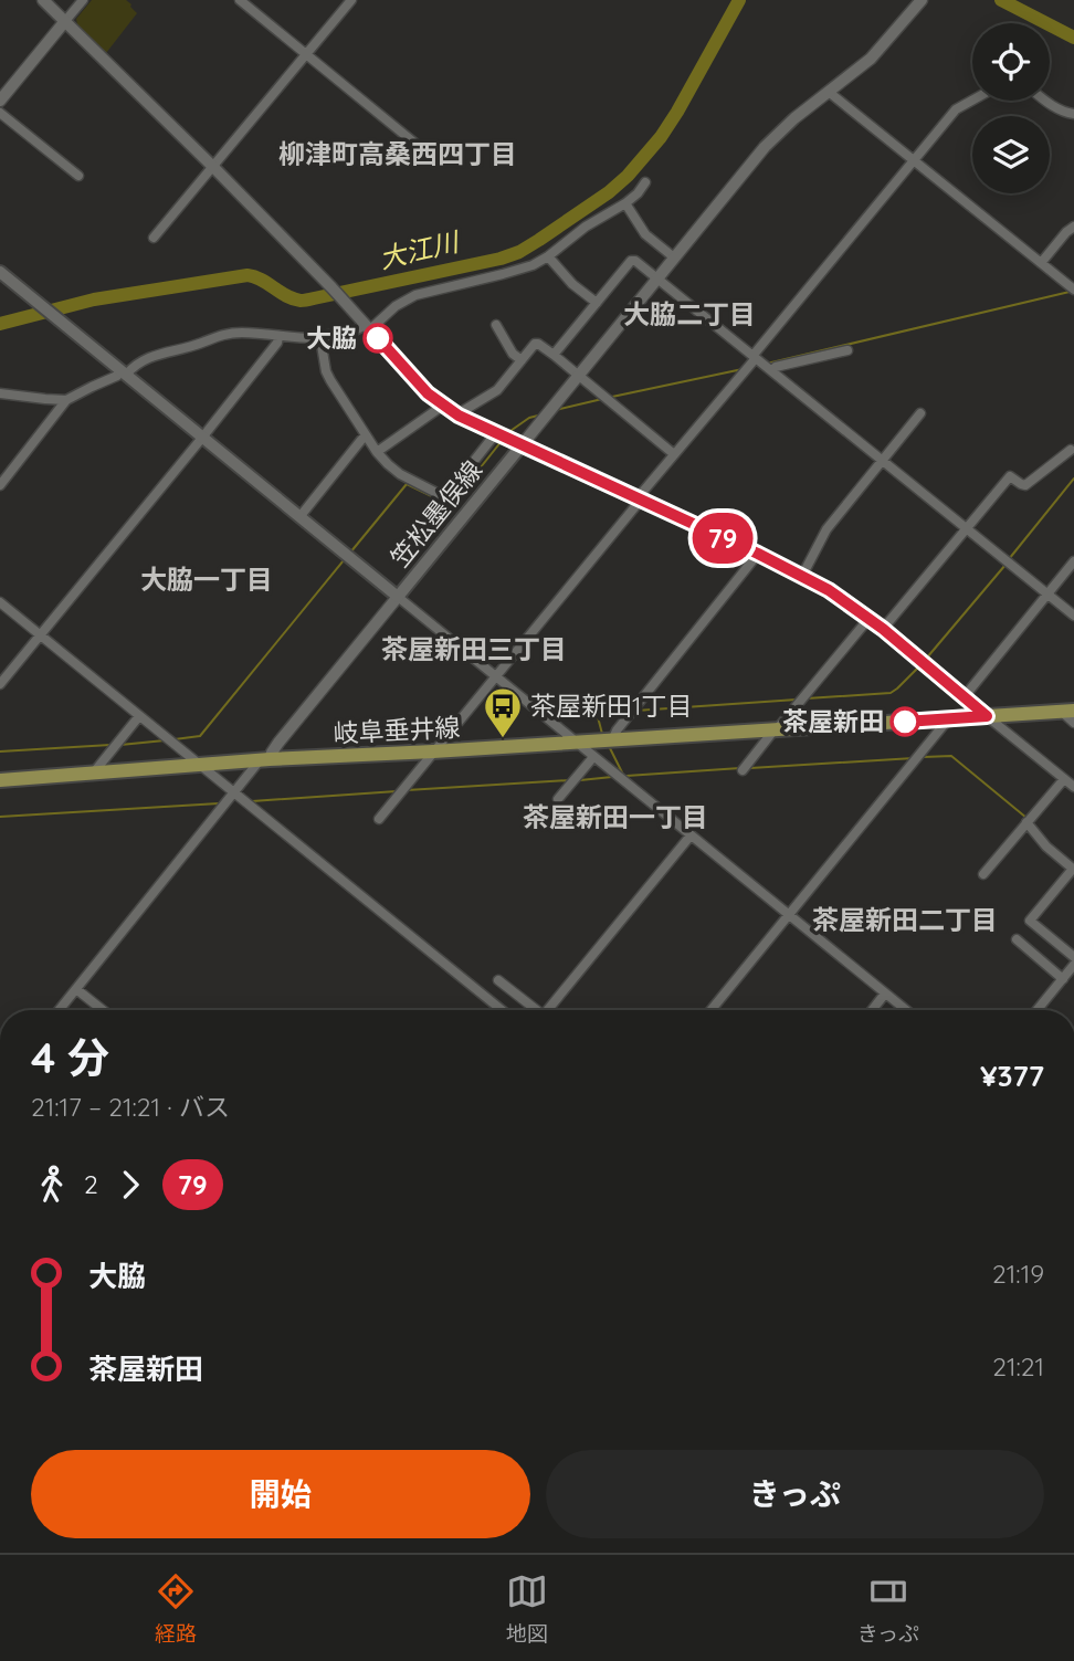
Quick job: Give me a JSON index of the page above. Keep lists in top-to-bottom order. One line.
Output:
{"streets":{"main road":["笠松墨俣線","岐阜垂井線"]},"districts":["柳津町高桑西四丁目","大脇二丁目","大脇一丁目","茶屋新田三丁目","茶屋新田一丁目","茶屋新田二丁目"],"water":["大江川"],"places":{"other":["大脇","茶屋新田"],"bus stop":["茶屋新田1丁目"]},"lines":["bus line 79"],"page":{"on_map":"79","heading":["4 分","21:17 – 21:21 · バス","¥377"],"legs":["2","79"],"list":[{"name":"大脇","value":"21:19"},{"name":"茶屋新田","value":"21:21"}],"buttons":["開始","きっぷ"],"tabs":["経路","地図","きっぷ"]}}
